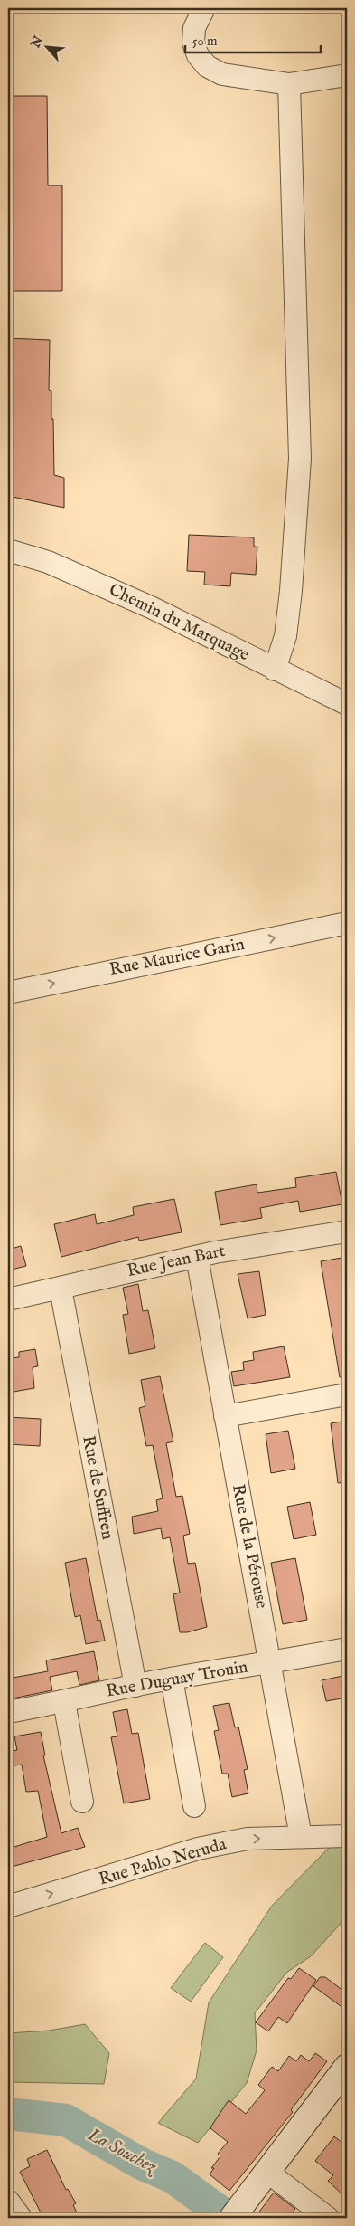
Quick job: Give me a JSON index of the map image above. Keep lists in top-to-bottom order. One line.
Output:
{"streets":{"street":["Chemin du Marquage","Rue Maurice Garin","Rue Jean Bart","Rue de Suffren","Rue de la Pérouse","Rue Duguay Trouin","Rue Pablo Neruda"]},"crossings":[["Rue Jean Bart","Rue de Suffren"],["Rue Jean Bart","Rue de la Pérouse"],["Rue de Suffren","Rue Duguay Trouin"],["Rue de la Pérouse","Rue Duguay Trouin"],["Rue de la Pérouse","Rue Pablo Neruda"]],"one_way":["Rue Maurice Garin","Rue Pablo Neruda"],"water":["La Souchez"],"scale_bar":"50 m","north":"top left"}
